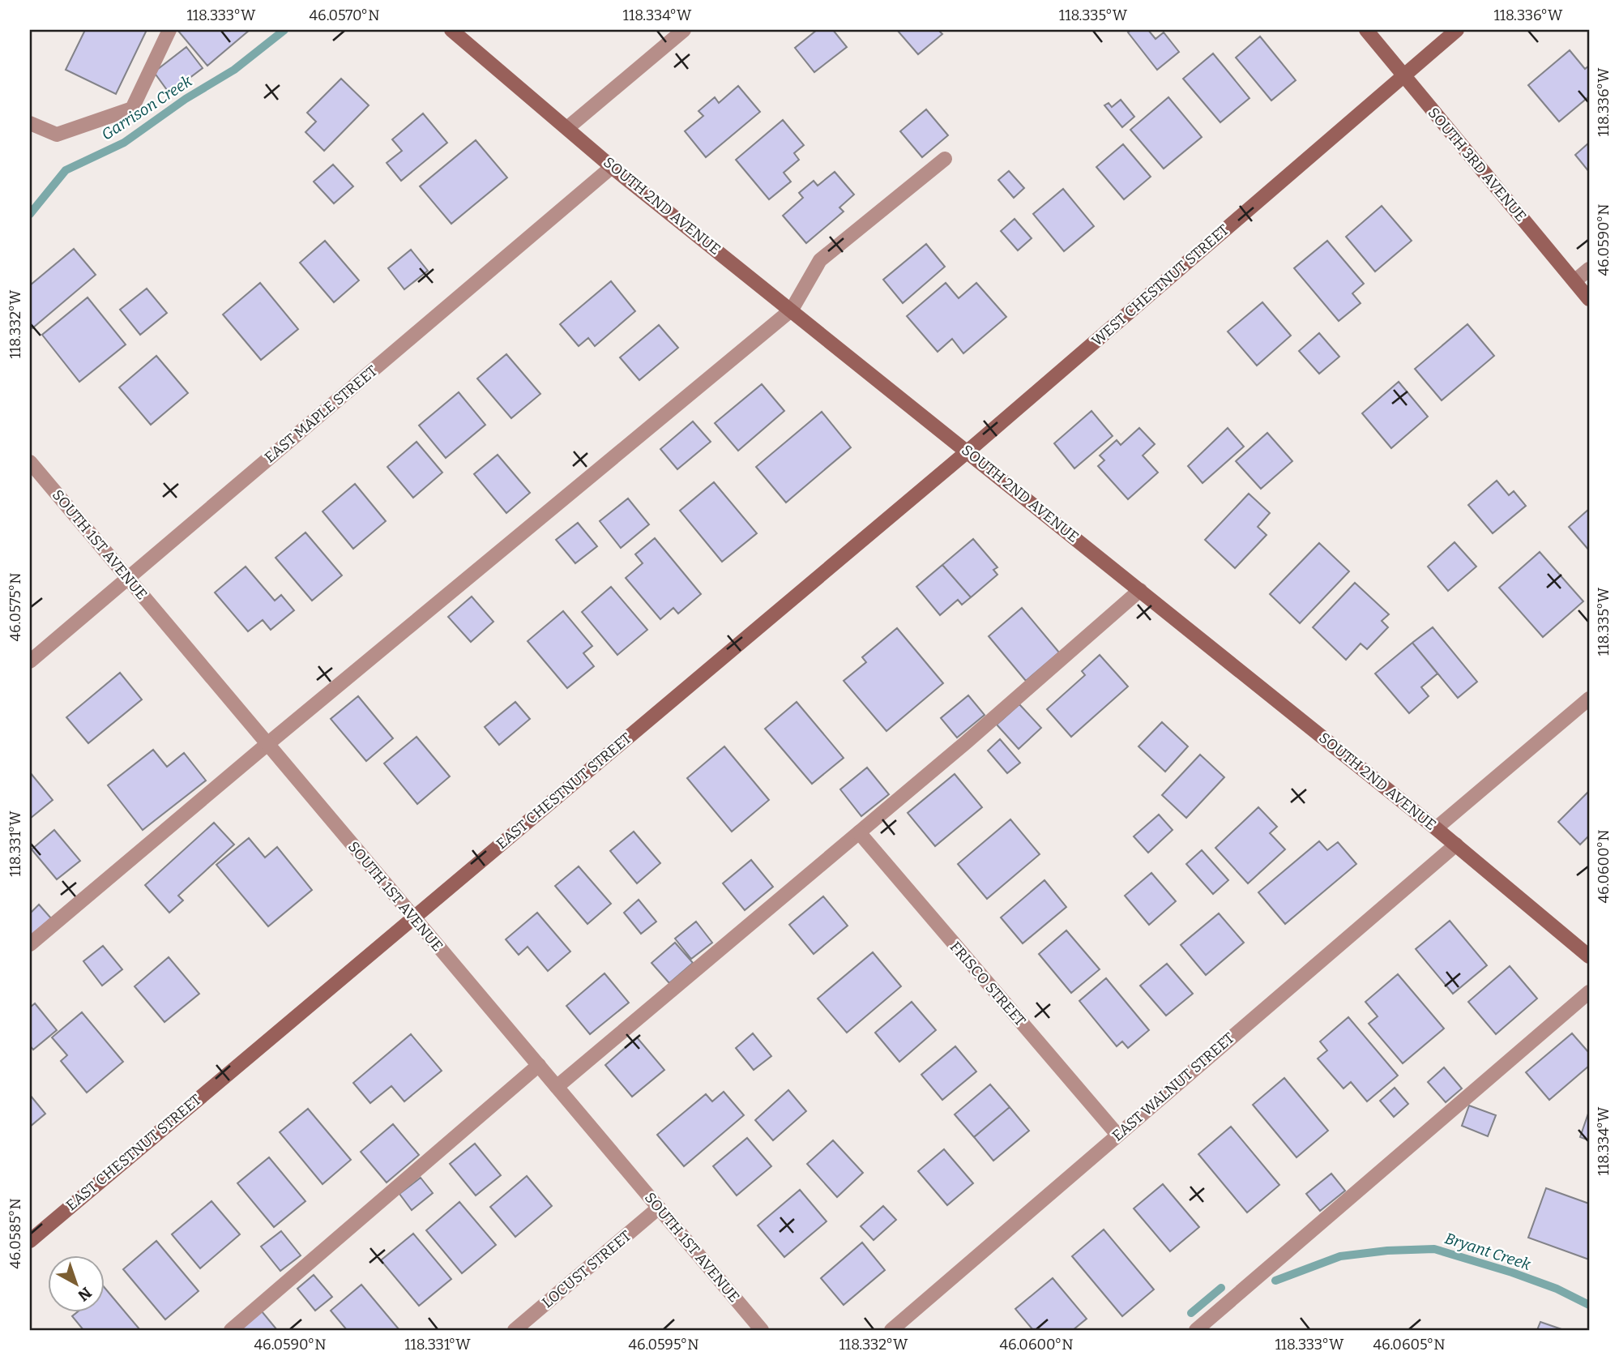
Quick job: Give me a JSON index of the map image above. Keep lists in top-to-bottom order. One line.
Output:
{"streets":{"main road":["SOUTH 3RD AVENUE","SOUTH 2ND AVENUE","WEST CHESTNUT STREET","EAST CHESTNUT STREET"],"street":["EAST MAPLE STREET","SOUTH 1ST AVENUE","FRISCO STREET","EAST WALNUT STREET","LOCUST STREET"]},"crossings":[["SOUTH 3RD AVENUE","WEST CHESTNUT STREET"],["SOUTH 2ND AVENUE","WEST CHESTNUT STREET"],["SOUTH 2ND AVENUE","EAST MAPLE STREET"],["SOUTH 2ND AVENUE","EAST CHESTNUT STREET"],["SOUTH 2ND AVENUE","EAST WALNUT STREET"],["WEST CHESTNUT STREET","EAST CHESTNUT STREET"],["EAST MAPLE STREET","SOUTH 1ST AVENUE"],["SOUTH 1ST AVENUE","EAST CHESTNUT STREET"],["SOUTH 1ST AVENUE","LOCUST STREET"],["FRISCO STREET","EAST WALNUT STREET"]],"water":["Garrison Creek","Bryant Creek"],"north":"bottom right","coordinates":["118.333°W","46.0570°N","118.334°W","118.335°W","118.336°W","46.0590°N","118.332°W","46.0575°N","118.331°W","46.0600°N","46.0585°N","46.0595°N","46.0605°N"]}
